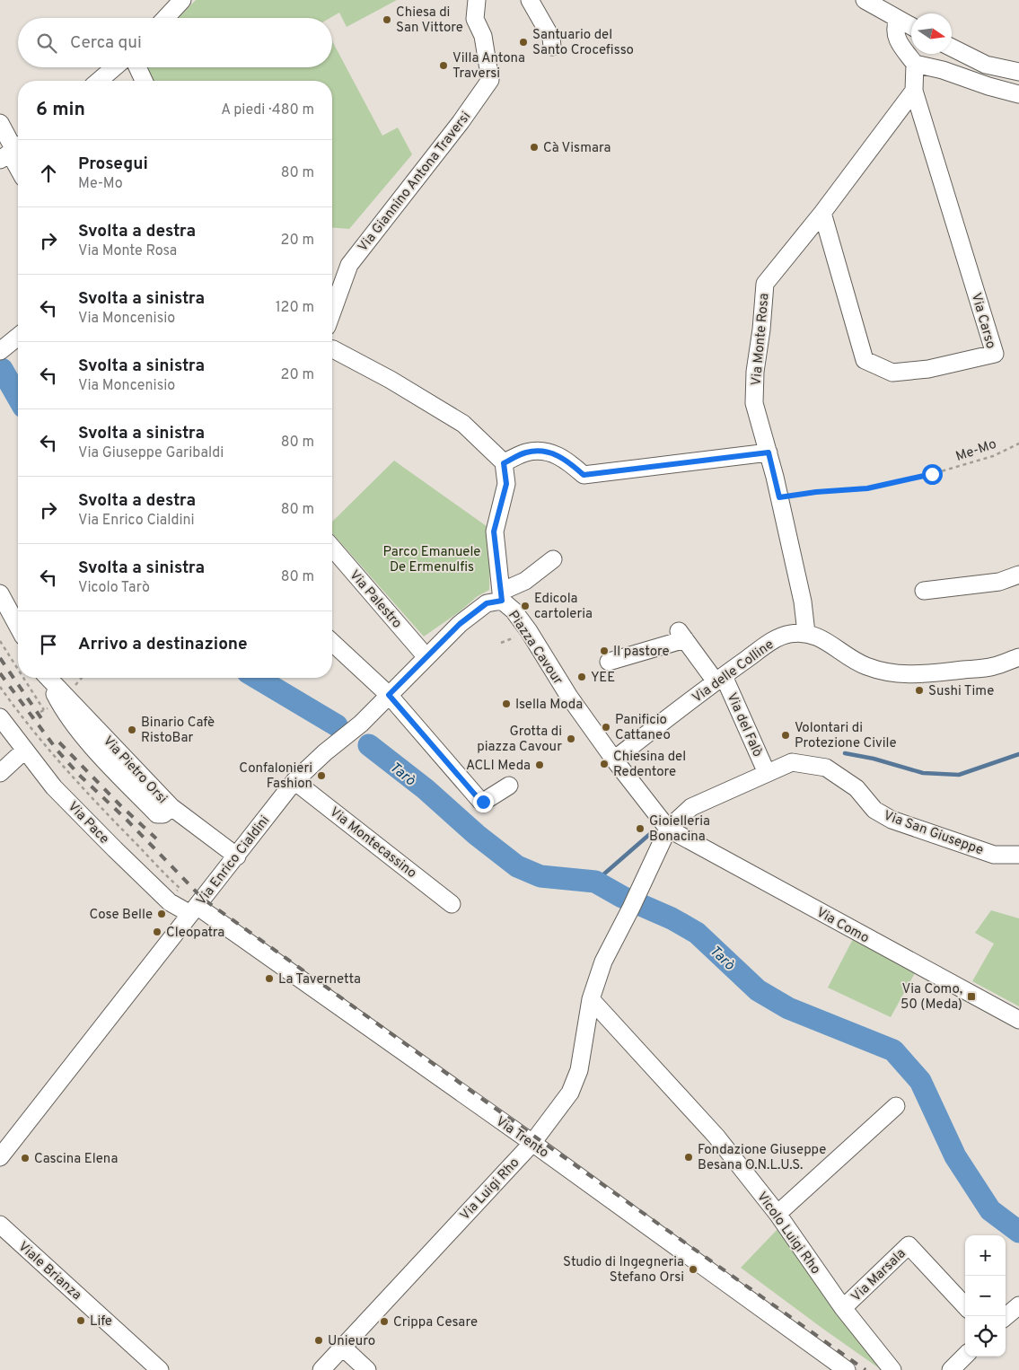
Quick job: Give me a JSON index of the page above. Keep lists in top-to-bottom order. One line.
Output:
{"streets":{"street":["Via Giannino Antona Traversi","Via Carso","Via Monte Rosa","Via Palestro","Piazza Cavour","Via delle Colline","Via del Falò","Via Pietro Orsi","Via Pace","Via San Giuseppe","Via Montecassino","Via Enrico Cialdini","Via Como","Via Trento","Via Luigi Rho","Vicolo Luigi Rho","Viale Brianza","Via Marsala"],"path":["Me-Mo"]},"crossings":[["Via Carso","Via Monte Rosa"],["Via Monte Rosa","Me-Mo"],["Via Monte Rosa","Via delle Colline"],["Via Palestro","Via Enrico Cialdini"],["Piazza Cavour","Via delle Colline"],["Piazza Cavour","Via San Giuseppe"],["Piazza Cavour","Via Enrico Cialdini"],["Piazza Cavour","Via Como"],["Piazza Cavour","Via Luigi Rho"],["Via delle Colline","Via del Falò"],["Via del Falò","Via San Giuseppe"],["Via Pietro Orsi","Via Enrico Cialdini"],["Via Pace","Via Enrico Cialdini"],["Via Pace","Via Trento"],["Via San Giuseppe","Via Como"],["Via San Giuseppe","Via Luigi Rho"],["Via Montecassino","Via Enrico Cialdini"],["Via Enrico Cialdini","Via Trento"],["Via Como","Via Luigi Rho"],["Via Trento","Via Luigi Rho"],["Via Luigi Rho","Vicolo Luigi Rho"],["Vicolo Luigi Rho","Via Marsala"]],"water":["Tarò"],"parks":["Parco Emanuele De Ermenulfis"],"places":{"other":["Chiesa di San Vittore","Santuario del Santo Crocefisso","Villa Antona Traversi","Cà Vismara","Edicola cartoleria","Il pastore","YEE","Sushi Time","Isella Moda","Panificio Cattaneo","Binario Cafè RistoBar","Volontari di Protezione Civile","Grotta di piazza Cavour","Chiesina del Redentore","ACLI Meda","Confalonieri Fashion","Gioielleria Bonacina","Cose Belle","Cleopatra","La Tavernetta","Fondazione Giuseppe Besana O.N.L.U.S.","Cascina Elena","Studio di Ingegneria Stefano Orsi","Life","Crippa Cesare","Unieuro"],"transit":["Via Como, 50 (Meda)"]},"north":"right","page":{"search":"Cerca qui","heading":["6 min","A piedi · 480 m"],"list":[["Prosegui","Me-Mo","80 m"],["Svolta a destra","Via Monte Rosa","20 m"],["Svolta a sinistra","Via Moncenisio","120 m"],["Svolta a sinistra","Via Moncenisio","20 m"],["Svolta a sinistra","Via Giuseppe Garibaldi","80 m"],["Svolta a destra","Via Enrico Cialdini","80 m"],["Svolta a sinistra","Vicolo Tarò","80 m"],"Arrivo a destinazione"],"map_buttons":["+","−"]}}
